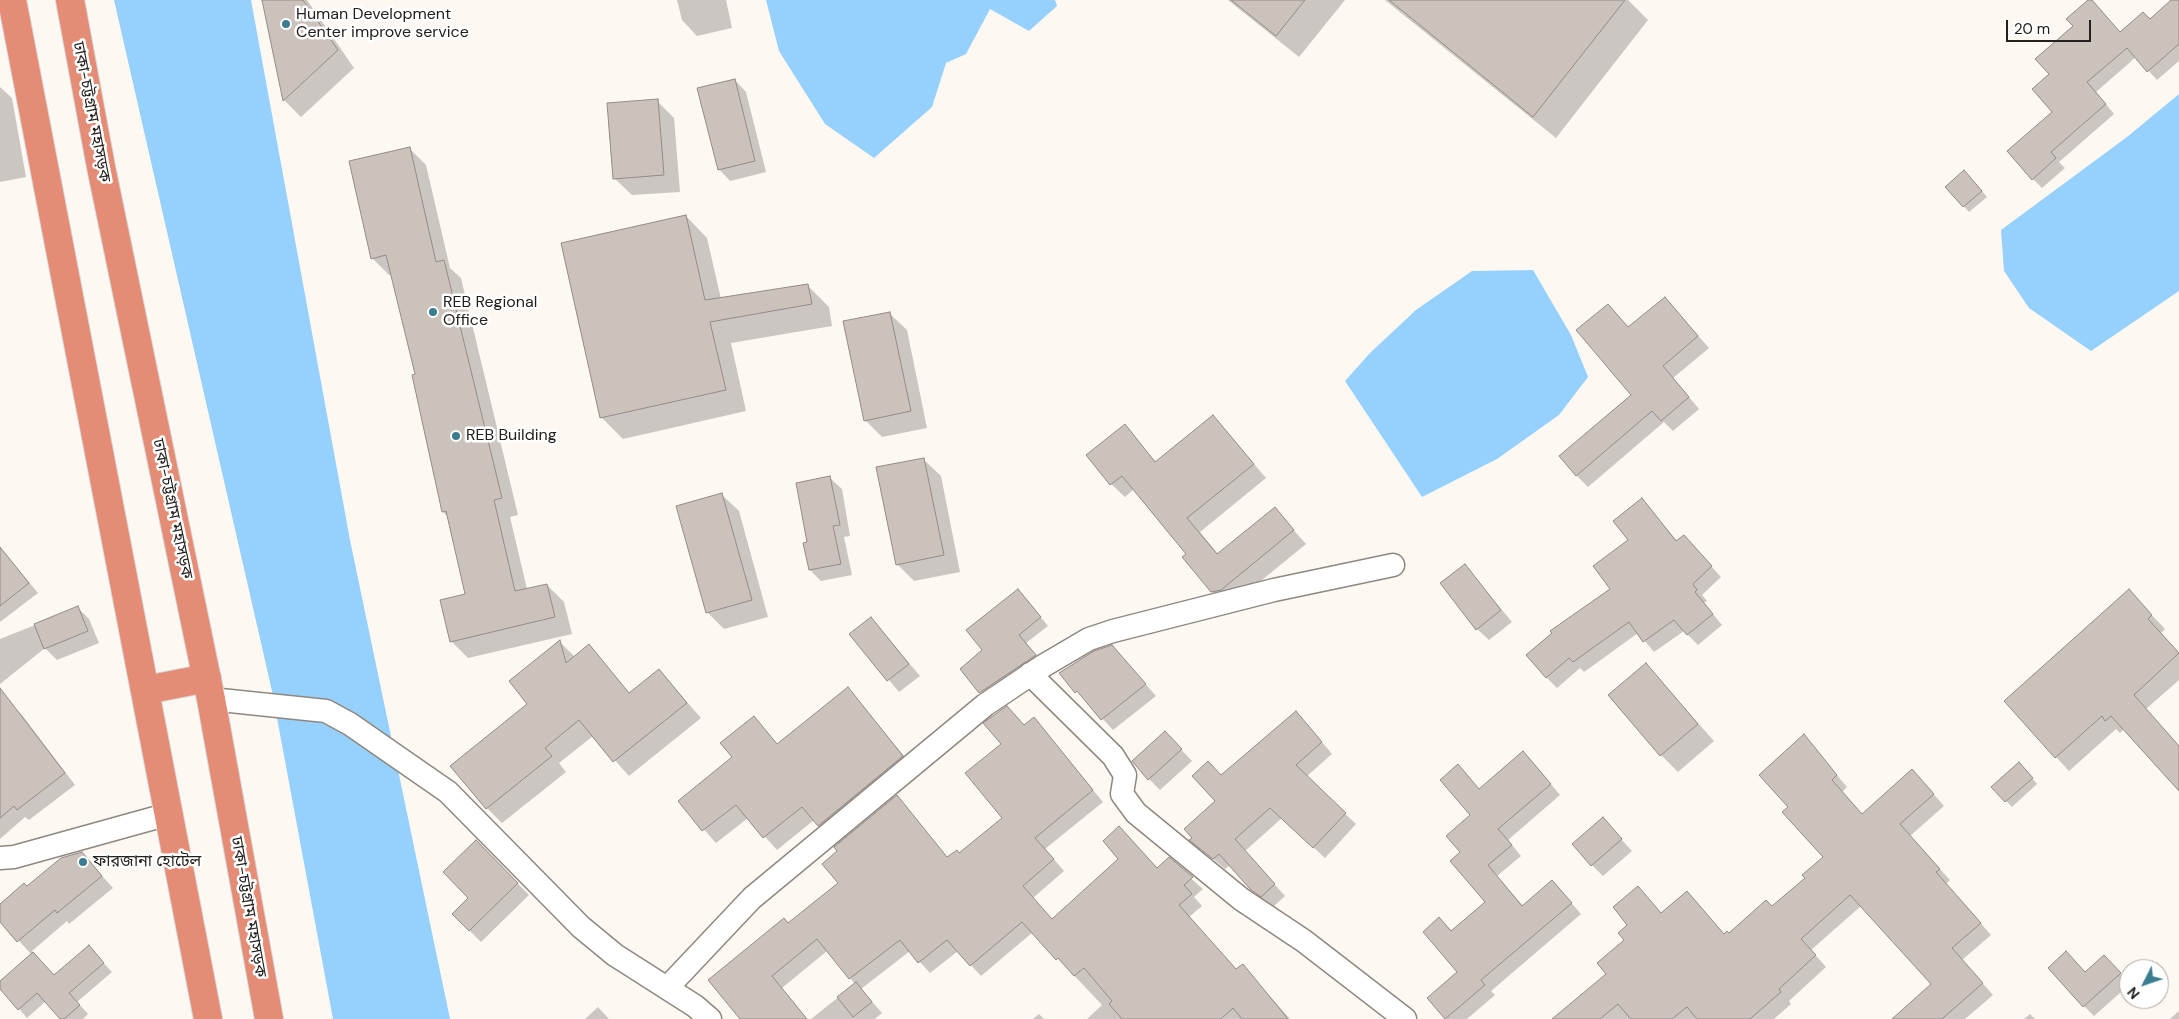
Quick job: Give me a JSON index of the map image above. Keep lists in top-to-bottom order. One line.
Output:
{"streets":{"highway":["ঢাকা-চট্টগ্রাম মহাসড়ক"]},"places":["Human Development Center improve service","REB Regional Office","REB Building","ফারজানা হোটেল"],"scale_bar":"20 m","north":"bottom left"}
